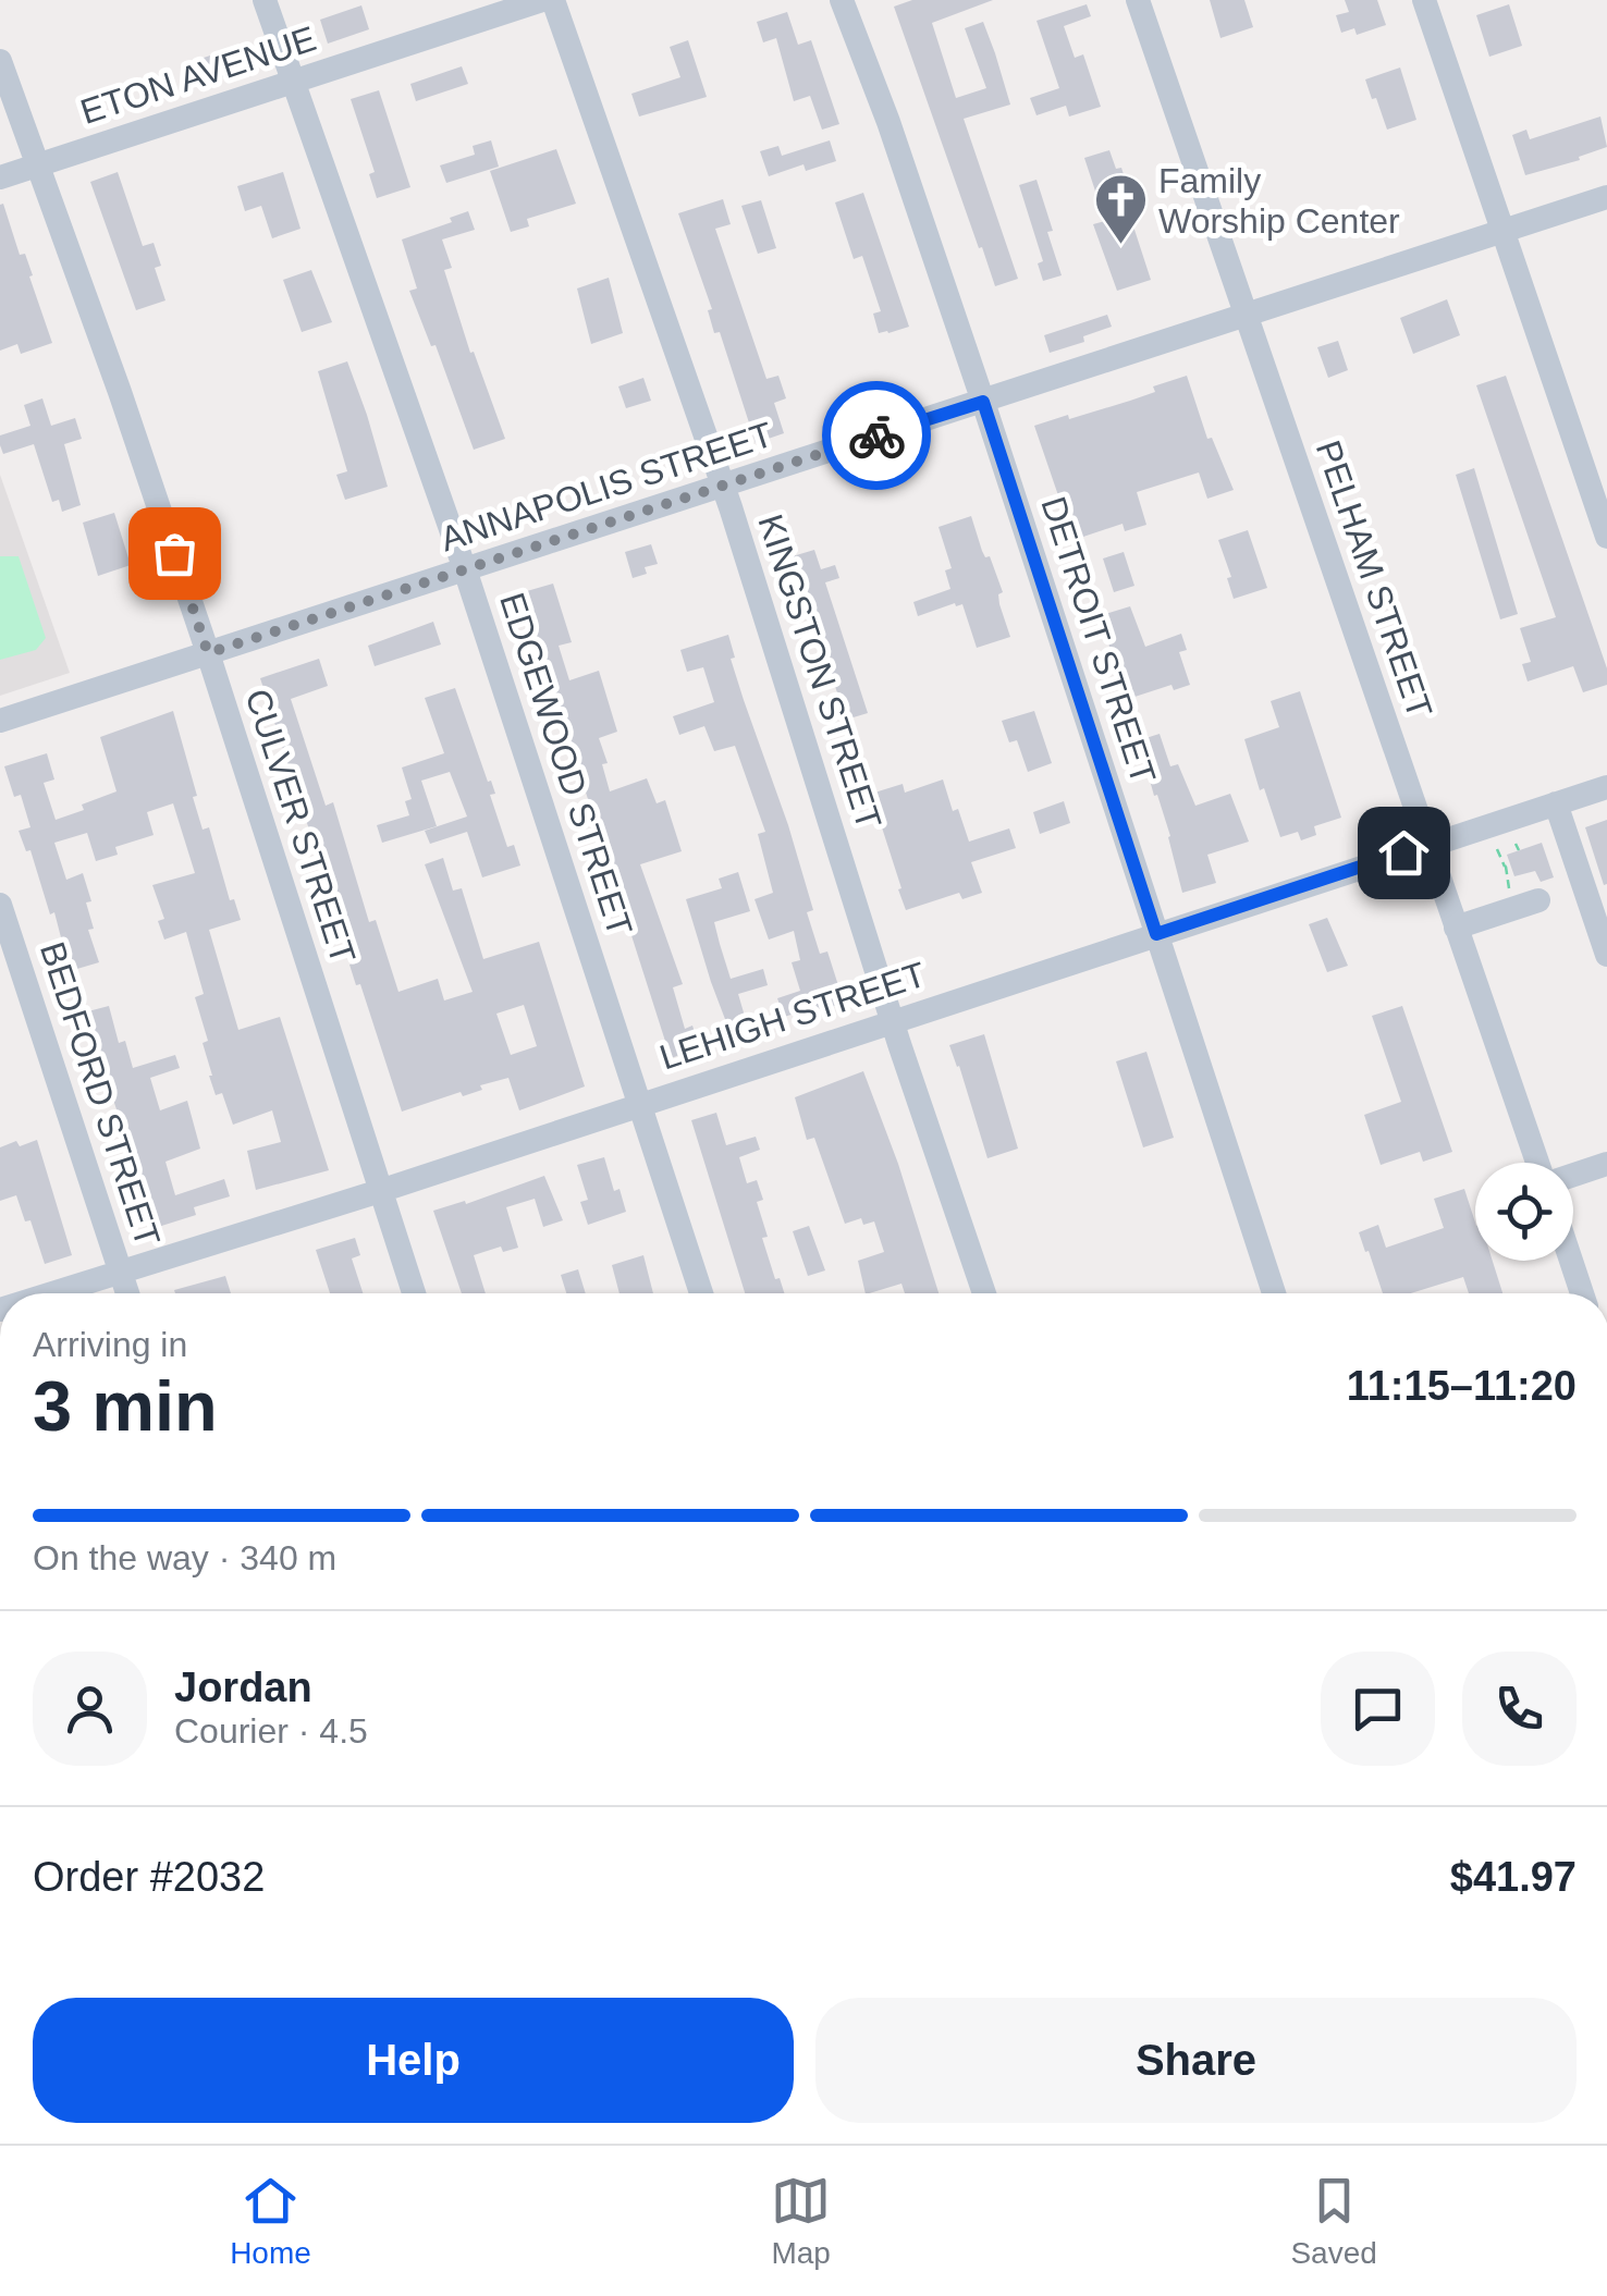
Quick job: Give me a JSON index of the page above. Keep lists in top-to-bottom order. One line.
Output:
{"streets":{"street":["ETON AVENUE","ANNAPOLIS STREET","PELHAM STREET","DETROIT STREET","KINGSTON STREET","EDGEWOOD STREET","CULVER STREET","LEHIGH STREET","BEDFORD STREET"]},"crossings":[["ETON AVENUE","EDGEWOOD STREET"],["ETON AVENUE","CULVER STREET"],["ANNAPOLIS STREET","PELHAM STREET"],["ANNAPOLIS STREET","DETROIT STREET"],["ANNAPOLIS STREET","KINGSTON STREET"],["ANNAPOLIS STREET","EDGEWOOD STREET"],["ANNAPOLIS STREET","CULVER STREET"],["PELHAM STREET","LEHIGH STREET"],["DETROIT STREET","LEHIGH STREET"],["KINGSTON STREET","LEHIGH STREET"],["EDGEWOOD STREET","LEHIGH STREET"],["CULVER STREET","LEHIGH STREET"],["LEHIGH STREET","BEDFORD STREET"]],"places":{"church":["Family Worship Center"]},"page":{"heading":["3 min","Arriving in","11:15–11:20"],"panel":["Jordan","Courier · 4.5","Order #2032","$41.97"],"bar":"On the way · 340 m","buttons":["Help","Share"],"tabs":["Home","Map","Saved"]}}
